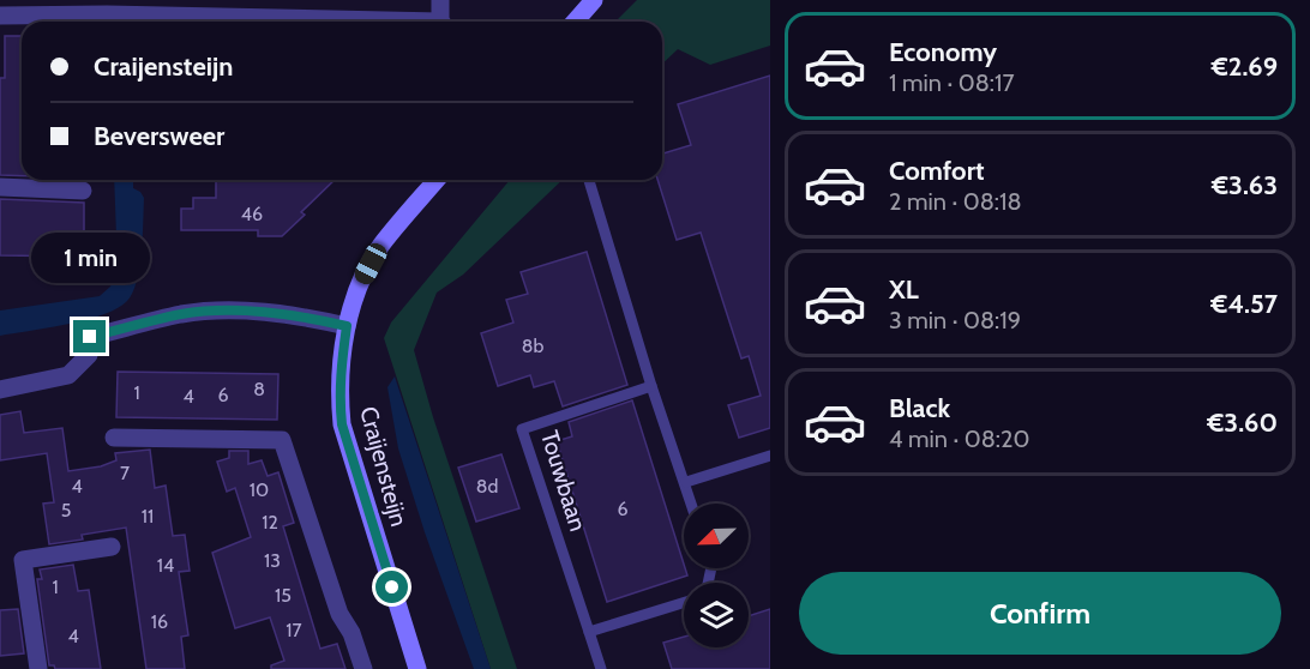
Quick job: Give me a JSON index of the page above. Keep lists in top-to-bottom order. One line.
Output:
{"streets":{"street":["Craijensteijn"],"lane":["Touwbaan"]},"house_numbers":["46","8b","8","1","6","4","7","4","8d","10","6","5","11","12","13","14","1","15","16","17","4"],"north":"bottom left","page":{"list":[{"name":"Economy","note":"1 min · 08:17","value":"€2.69"},{"name":"Comfort","note":"2 min · 08:18","value":"€3.63"},{"name":"XL","note":"3 min · 08:19","value":"€4.57"},{"name":"Black","note":"4 min · 08:20","value":"€3.60"}],"banner":["Craijensteijn","Beversweer"],"bubble":"1 min","buttons":"Confirm"}}
